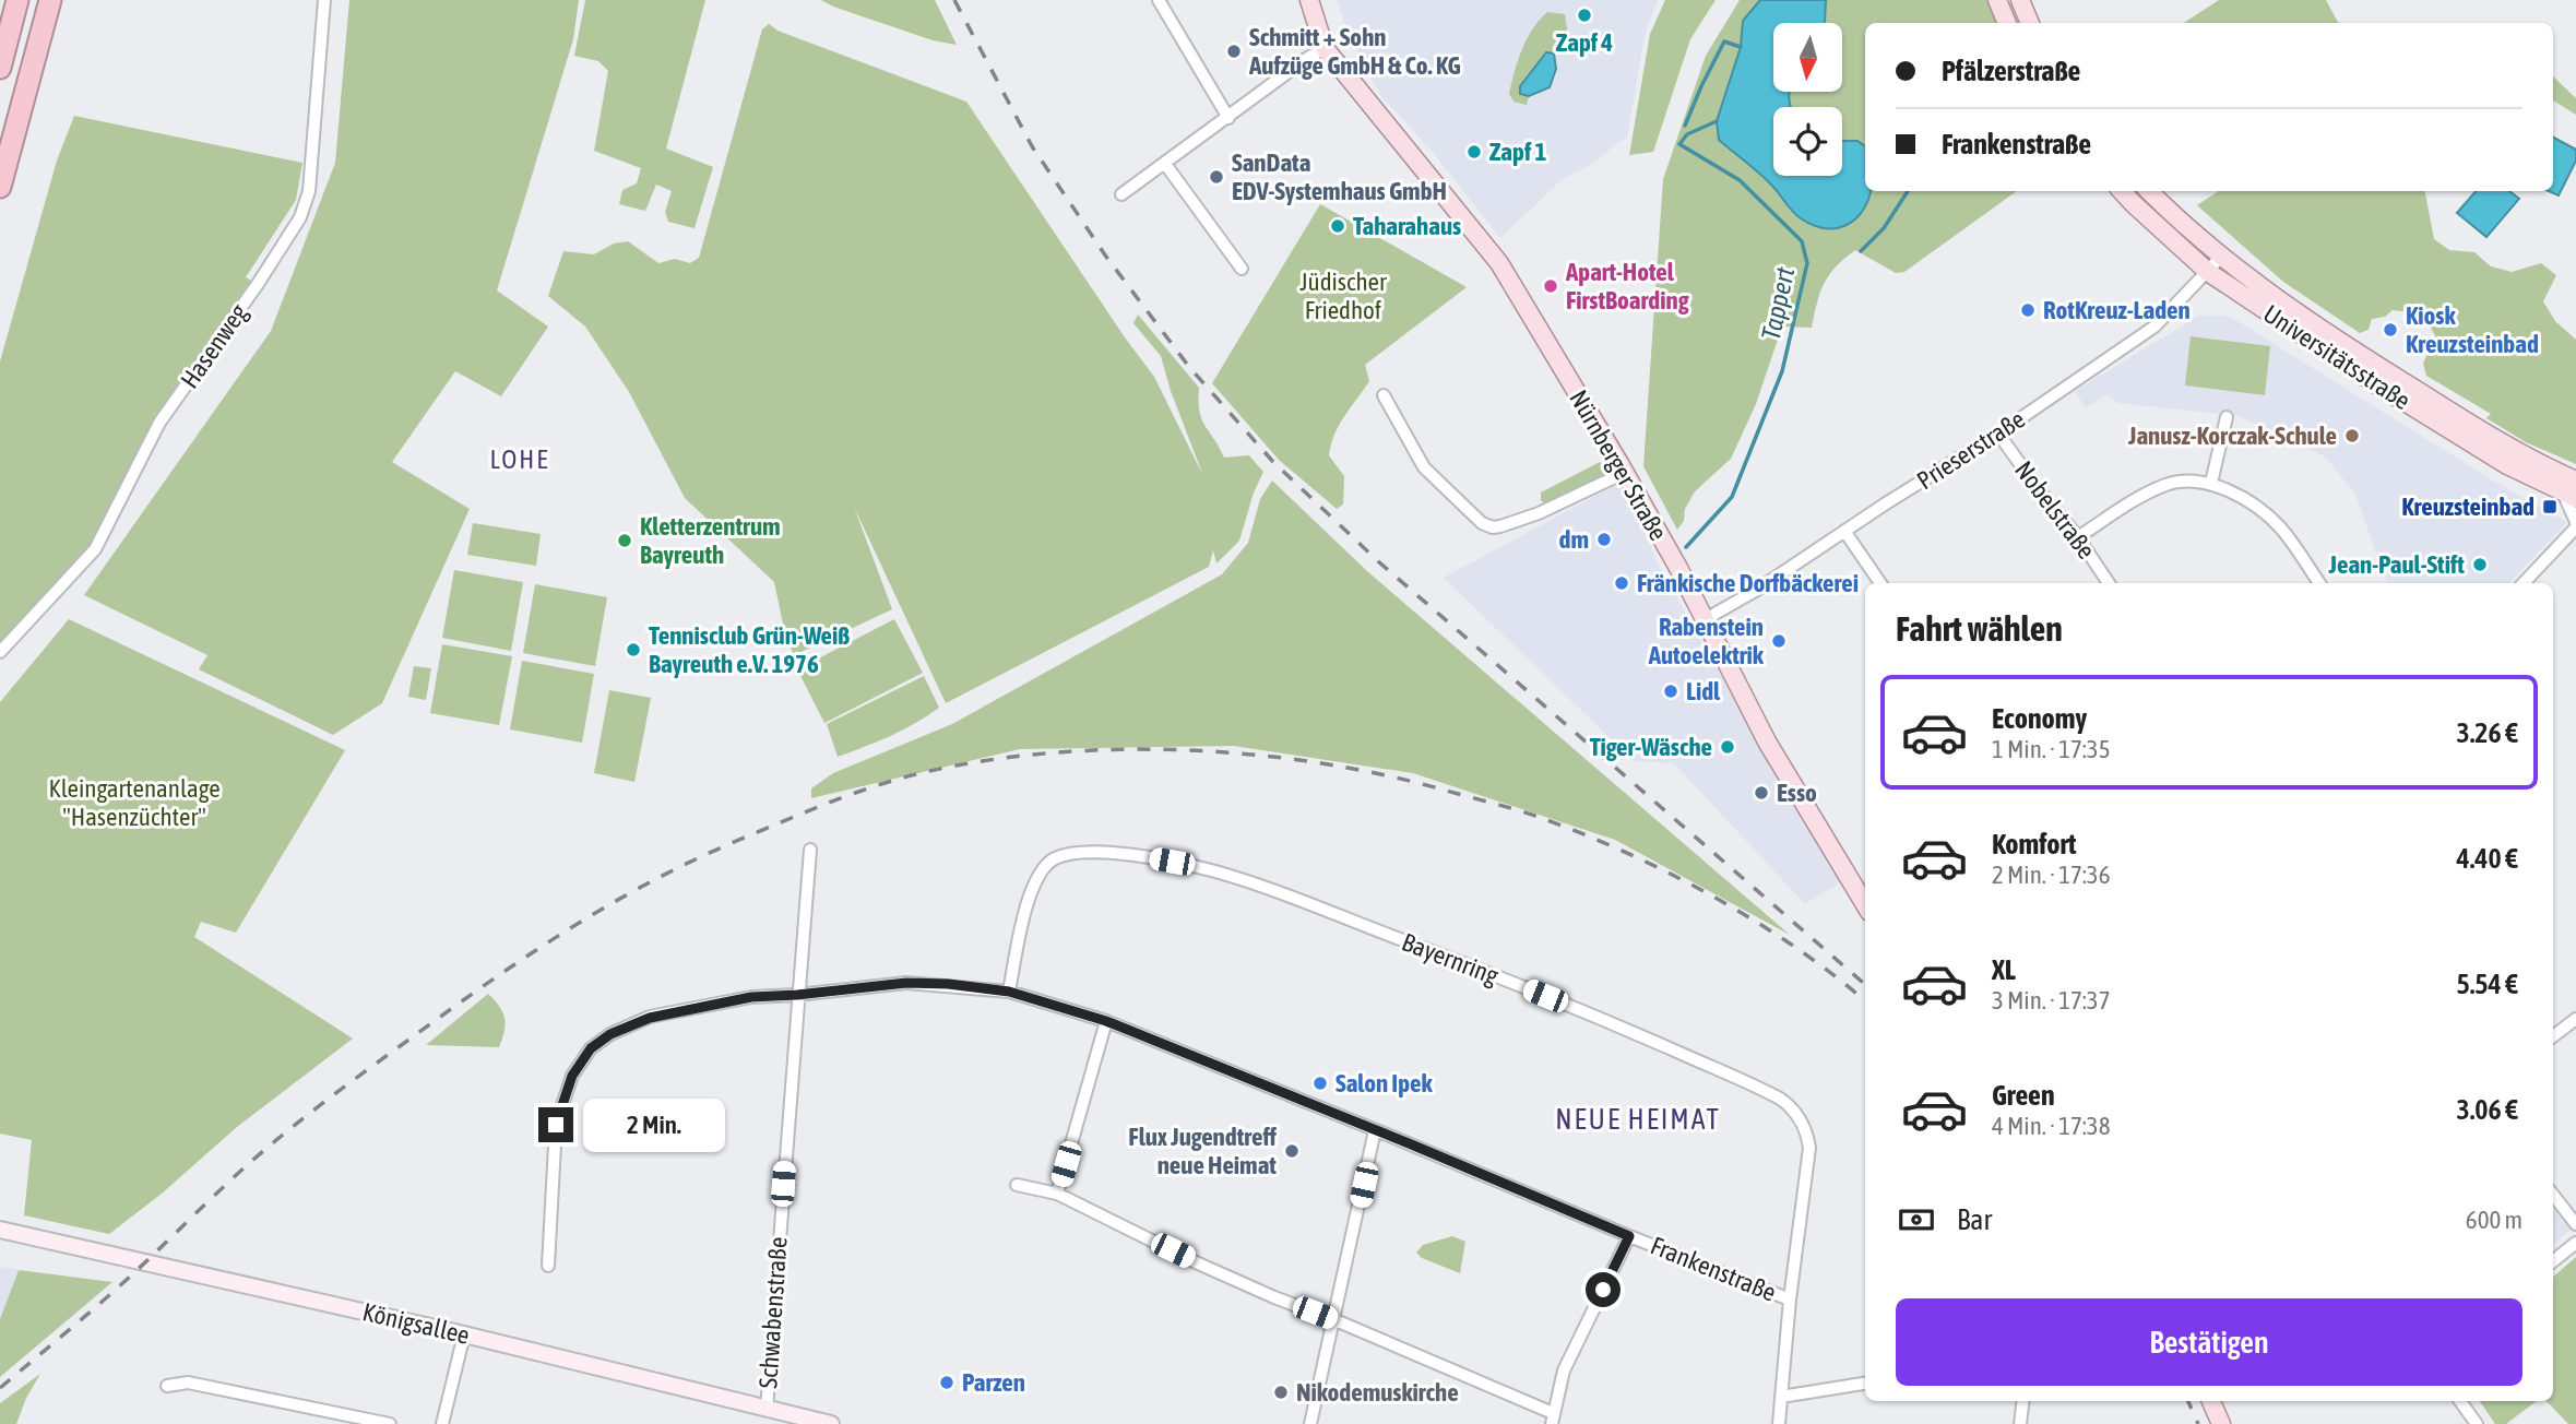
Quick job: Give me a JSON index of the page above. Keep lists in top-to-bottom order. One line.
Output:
{"streets":{"main road":["Universitätsstraße","Nürnberger Straße","Königsallee"],"street":["Hasenweg","Prieserstraße","Nobelstraße","Bayernring","Frankenstraße","Schwabenstraße"]},"crossings":[["Universitätsstraße","Prieserstraße"],["Prieserstraße","Nürnberger Straße"],["Prieserstraße","Nobelstraße"],["Bayernring","Frankenstraße"],["Frankenstraße","Schwabenstraße"],["Schwabenstraße","Königsallee"]],"districts":["LOHE","NEUE HEIMAT"],"water":["Tappert"],"parks":["Jüdischer Friedhof","Kleingartenanlage \"Hasenzüchter\""],"places":{"other":["Zapf 4","Schmitt + Sohn Aufzüge GmbH & Co. KG","Zapf 1","SanData EDV-Systemhaus GmbH","Taharahaus","Apart-Hotel FirstBoarding","RotKreuz-Laden","Kiosk Kreuzsteinbad","Janusz-Korczak-Schule","dm","Kletterzentrum Bayreuth","Jean-Paul-Stift","Fränkische Dorfbäckerei","Rabenstein Autoelektrik","Tennisclub Grün-Weiß Bayreuth e.V. 1976","Lidl","Tiger-Wäsche","Esso","Salon Ipek","Flux Jugendtreff neue Heimat","Parzen","Nikodemuskirche"],"transit":["Kreuzsteinbad"]},"north":"bottom","page":{"banner":["Pfälzerstraße","Frankenstraße"],"heading":"Fahrt wählen","list":[{"name":"Economy","note":"1 Min. · 17:35","value":"3.26 €"},{"name":"Komfort","note":"2 Min. · 17:36","value":"4.40 €"},{"name":"XL","note":"3 Min. · 17:37","value":"5.54 €"},{"name":"Green","note":"4 Min. · 17:38","value":"3.06 €"}],"bubble":"2 Min.","pay":["Bar","600 m"],"buttons":"Bestätigen"}}
